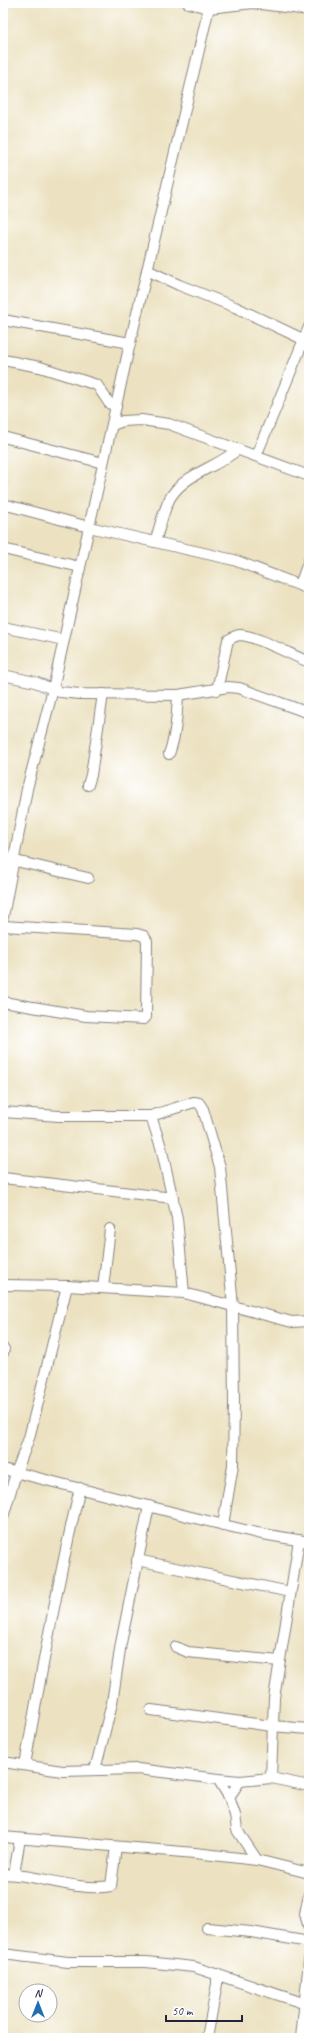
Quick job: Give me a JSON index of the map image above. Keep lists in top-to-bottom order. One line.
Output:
{"scale_bar":"50 m","north":"top"}
